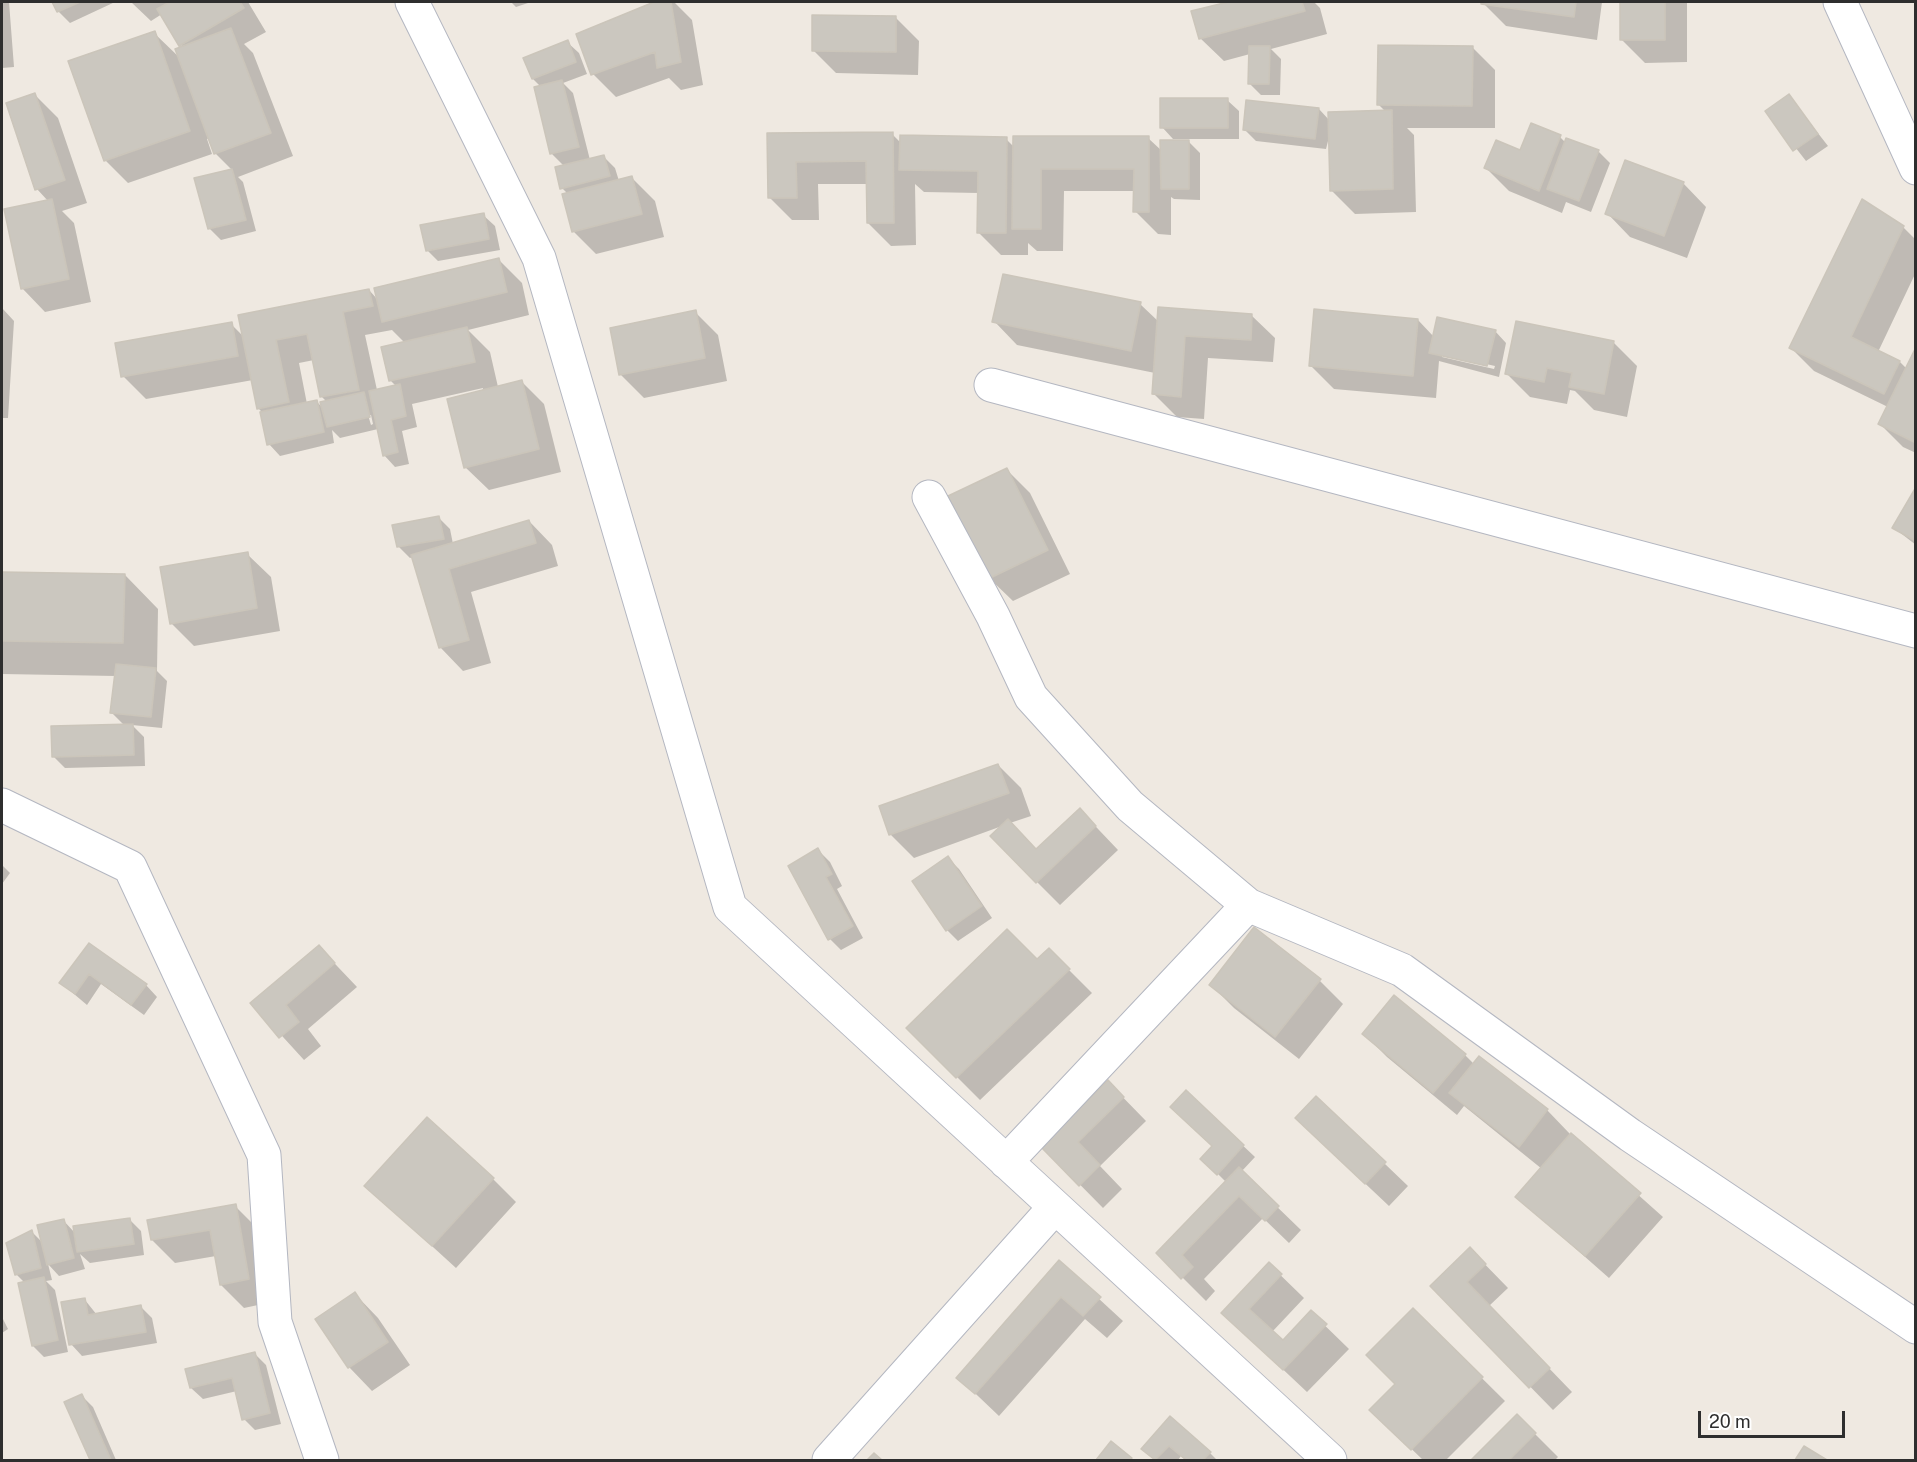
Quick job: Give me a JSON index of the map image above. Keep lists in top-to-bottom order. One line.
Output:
{"scale_bar":"20 m"}
